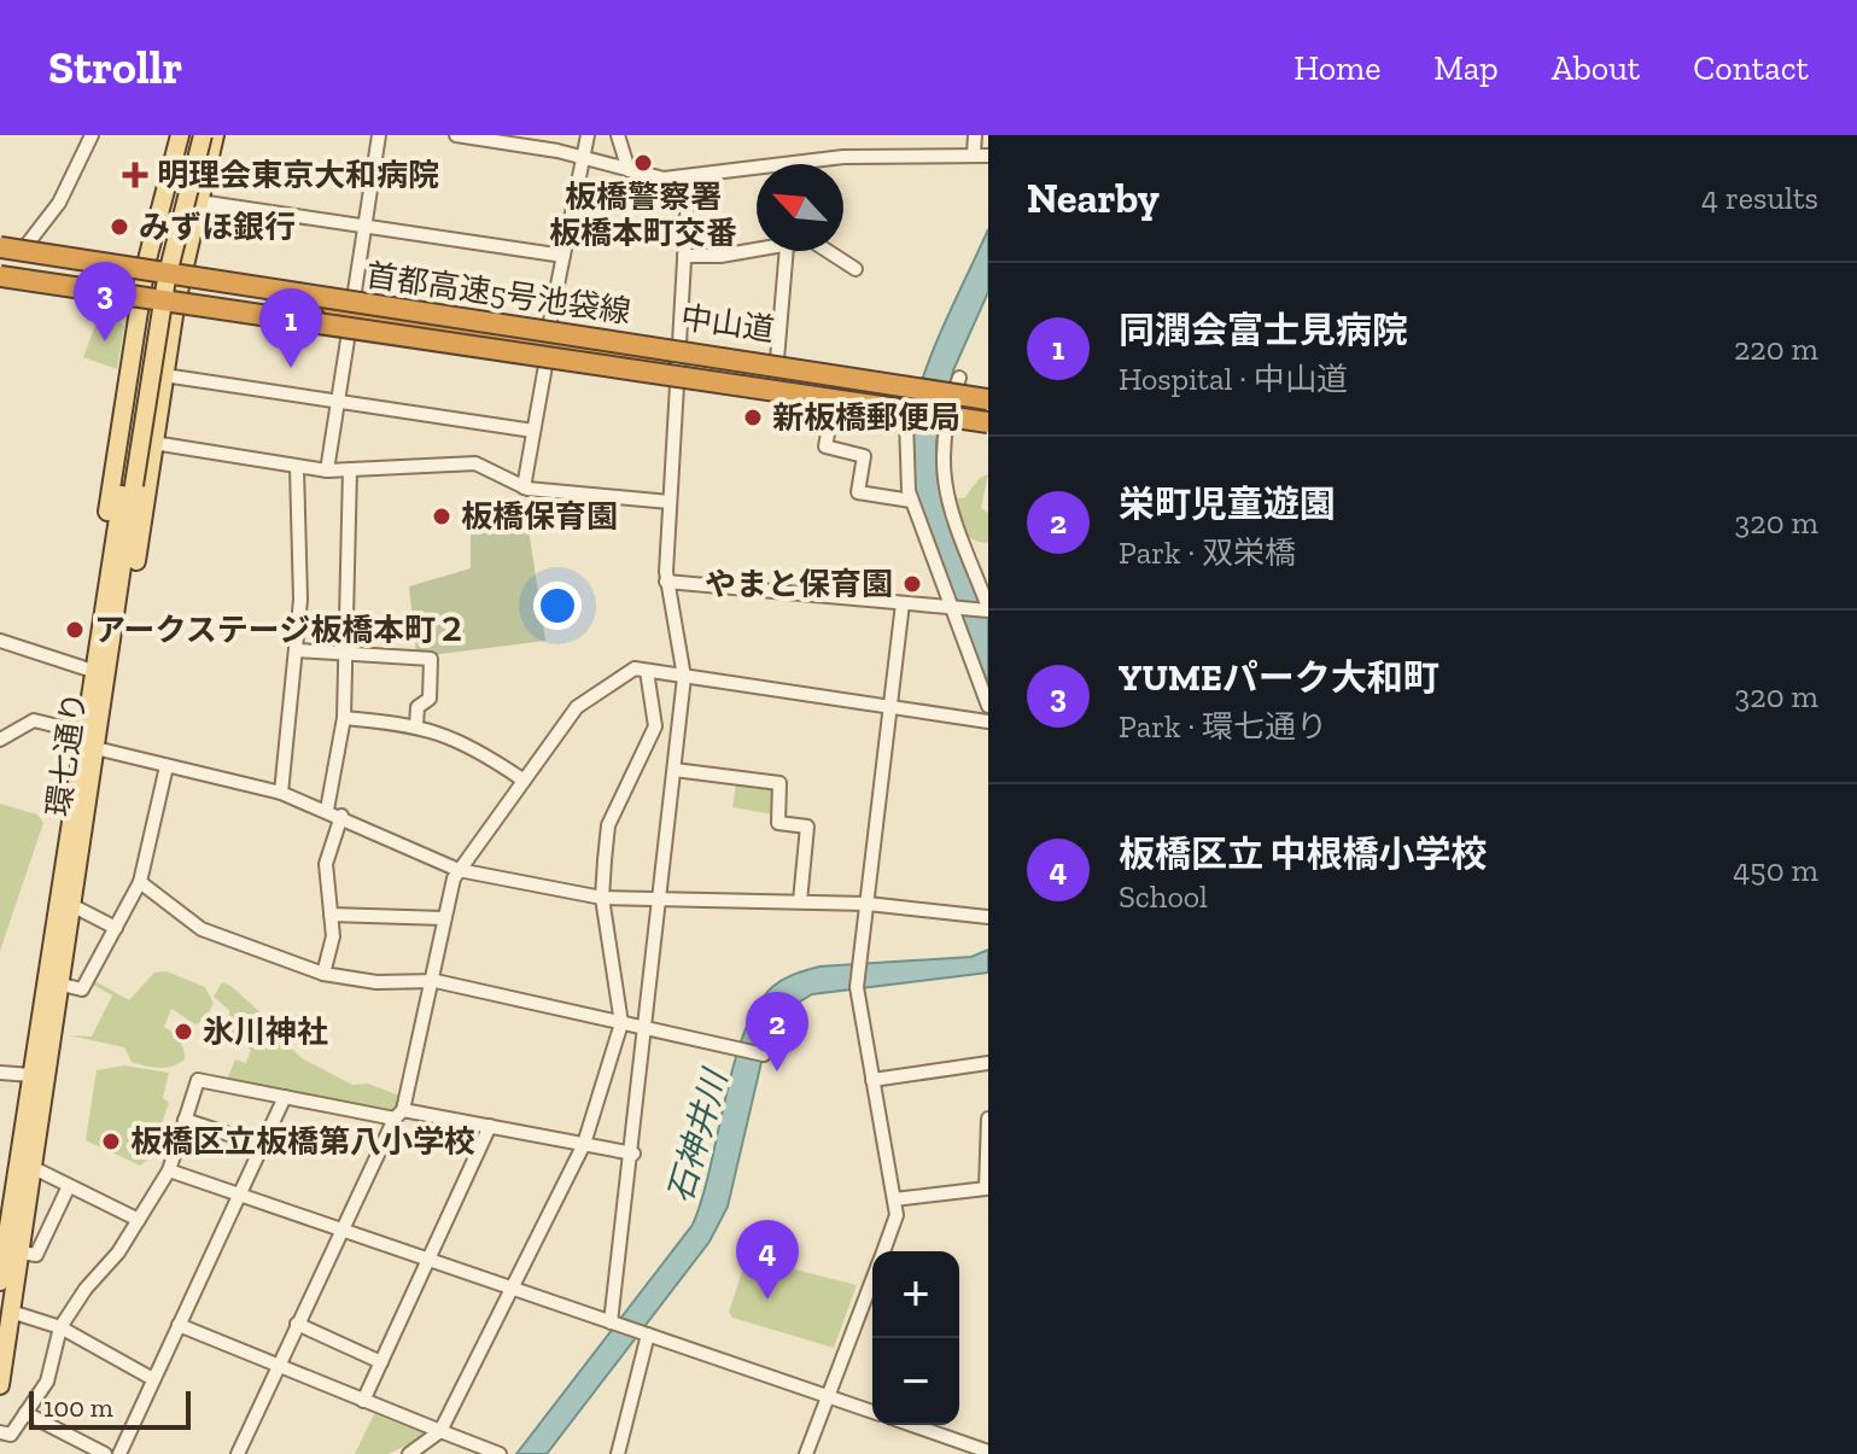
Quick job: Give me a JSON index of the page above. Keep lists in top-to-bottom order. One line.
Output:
{"streets":{"highway":["首都高速5号池袋線","中山道"],"main road":["環七通り"]},"water":["石神井川"],"places":{"other":["板橋警察署 板橋本町交番","みずほ銀行","新板橋郵便局","板橋保育園","やまと保育園","アークステージ板橋本町２","氷川神社","板橋区立板橋第八小学校"],"health":["明理会東京大和病院"]},"scale_bar":"100 m","north":"top left","page":{"header":"Strollr","nav":["Home","Map","About","Contact"],"heading":["Nearby","4 results"],"list":[{"mark":"1","name":"同潤会富士見病院","note":"Hospital · 中山道","value":"220 m"},{"mark":"2","name":"栄町児童遊園","note":"Park · 双栄橋","value":"320 m"},{"mark":"3","name":"YUMEパーク大和町","note":"Park · 環七通り","value":"320 m"},{"mark":"4","name":"板橋区立 中根橋小学校","note":"School","value":"450 m"}],"pins":["3","1","2","4"],"map_buttons":["+","−"],"scale":"100 m"}}
